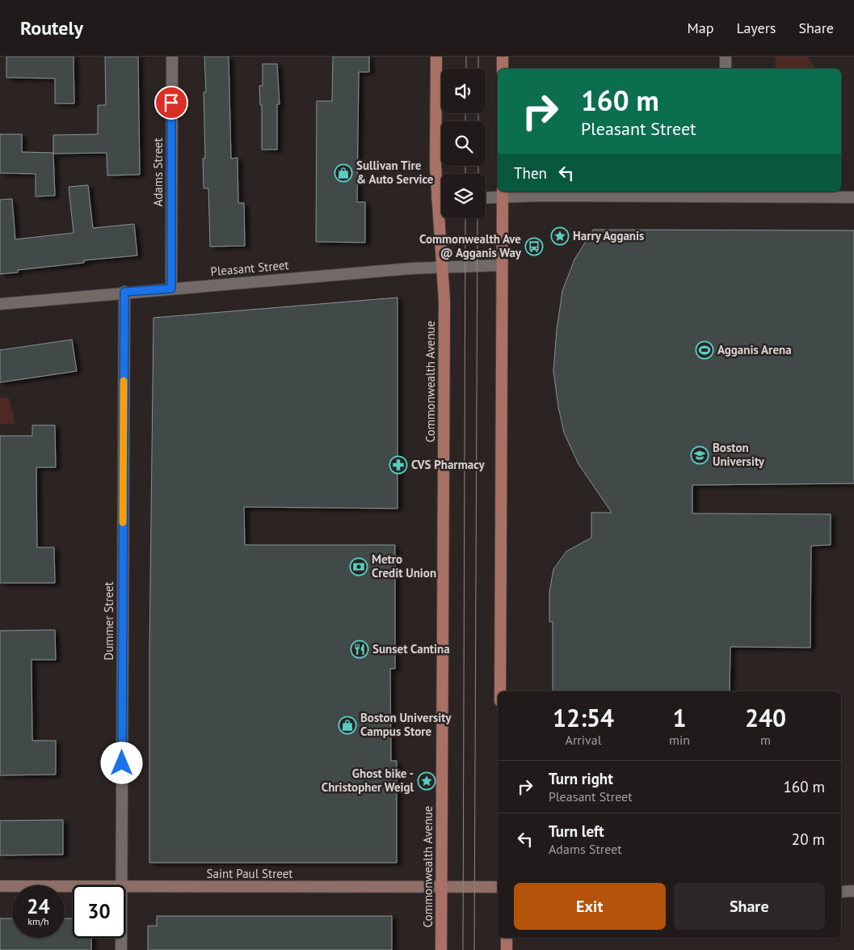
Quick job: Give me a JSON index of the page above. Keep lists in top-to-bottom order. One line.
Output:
{"streets":{"main road":["Commonwealth Avenue","Saint Paul Street"],"street":["Adams Street","Pleasant Street","Dummer Street"]},"crossings":[["Adams Street","Pleasant Street"],["Pleasant Street","Commonwealth Avenue"],["Pleasant Street","Dummer Street"],["Commonwealth Avenue","Saint Paul Street"]],"places":{"shop":["Sullivan Tire & Auto Service","Boston University Campus Store"],"place":["Harry Agganis","Ghost bike - Christopher Weigl"],"bus stop":["Commonwealth Ave @ Agganis Way"],"sports":["Agganis Arena"],"school or university":["Boston University"],"pharmacy":["CVS Pharmacy"],"bank":["Metro Credit Union"],"restaurant":["Sunset Cantina"]},"page":{"header":"Routely","nav":["Map","Layers","Share"],"turn":["160 m","Pleasant Street"],"then":"Then","eta":["12:54","Arrival","1","min","240","m"],"list":[{"name":"Turn right","note":"Pleasant Street","value":"160 m"},{"name":"Turn left","note":"Adams Street","value":"20 m"}],"buttons":["Exit","Share"],"speed":"24 km/h","limit":"30"}}
